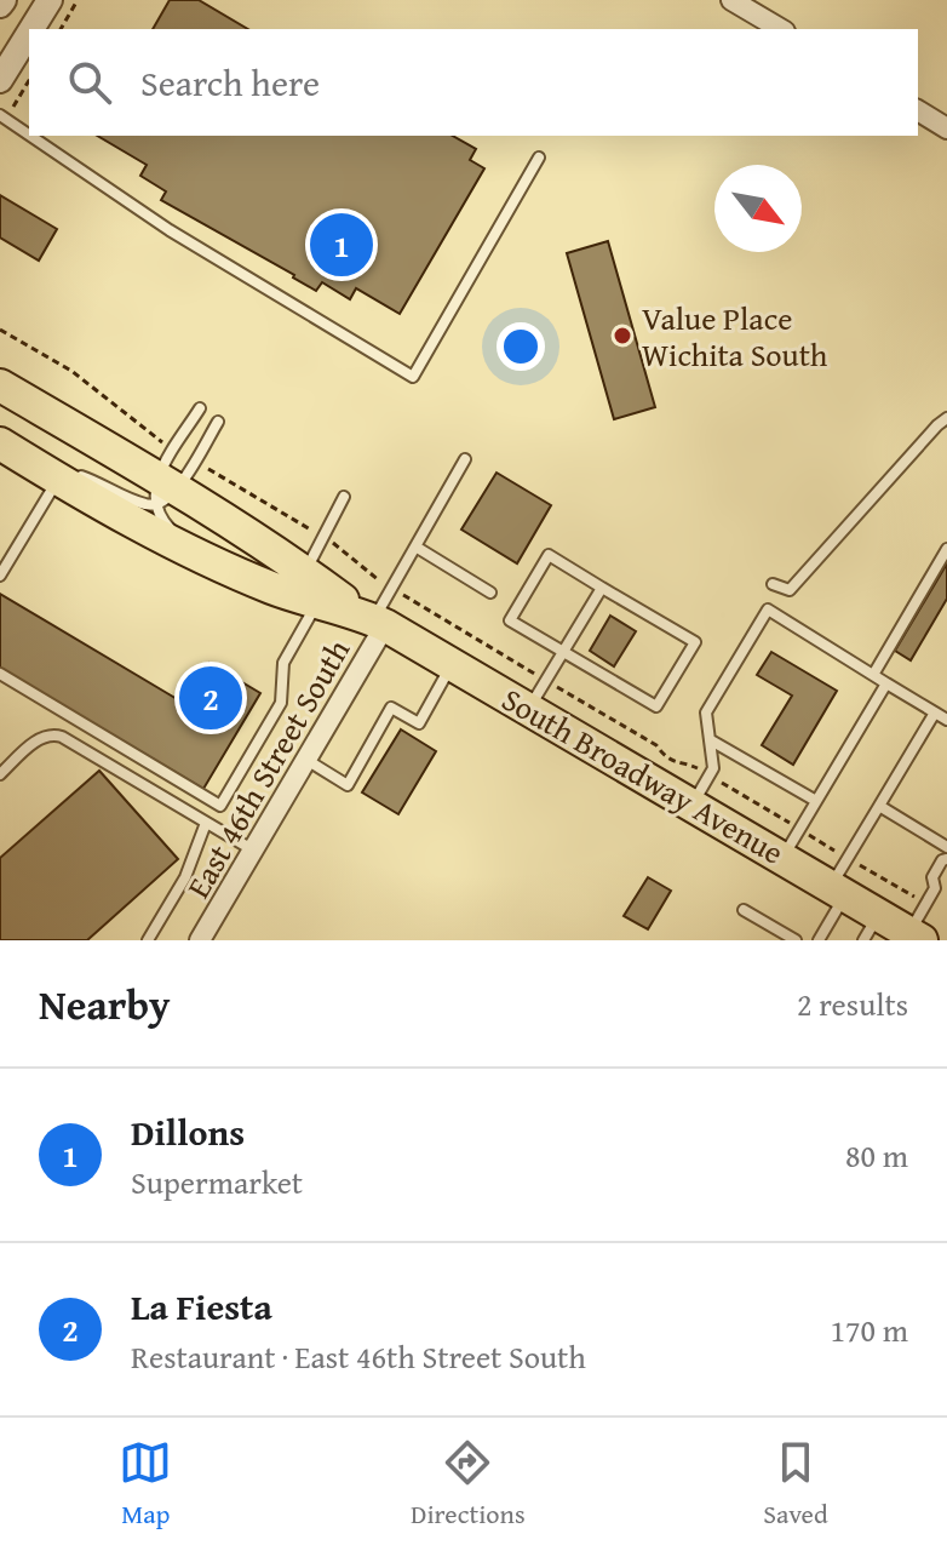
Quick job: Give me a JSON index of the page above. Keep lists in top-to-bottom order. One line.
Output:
{"streets":{"main road":["South Broadway Avenue"],"street":["East 46th Street South"]},"crossings":[["East 46th Street South","South Broadway Avenue"]],"places":["Value Place Wichita South"],"north":"bottom right","page":{"search":"Search here","pins":["1","2"],"heading":["Nearby","2 results"],"list":[{"mark":"1","name":"Dillons","note":"Supermarket","value":"80 m"},{"mark":"2","name":"La Fiesta","note":"Restaurant · East 46th Street South","value":"170 m"}],"nav":["Map","Directions","Saved"]}}
